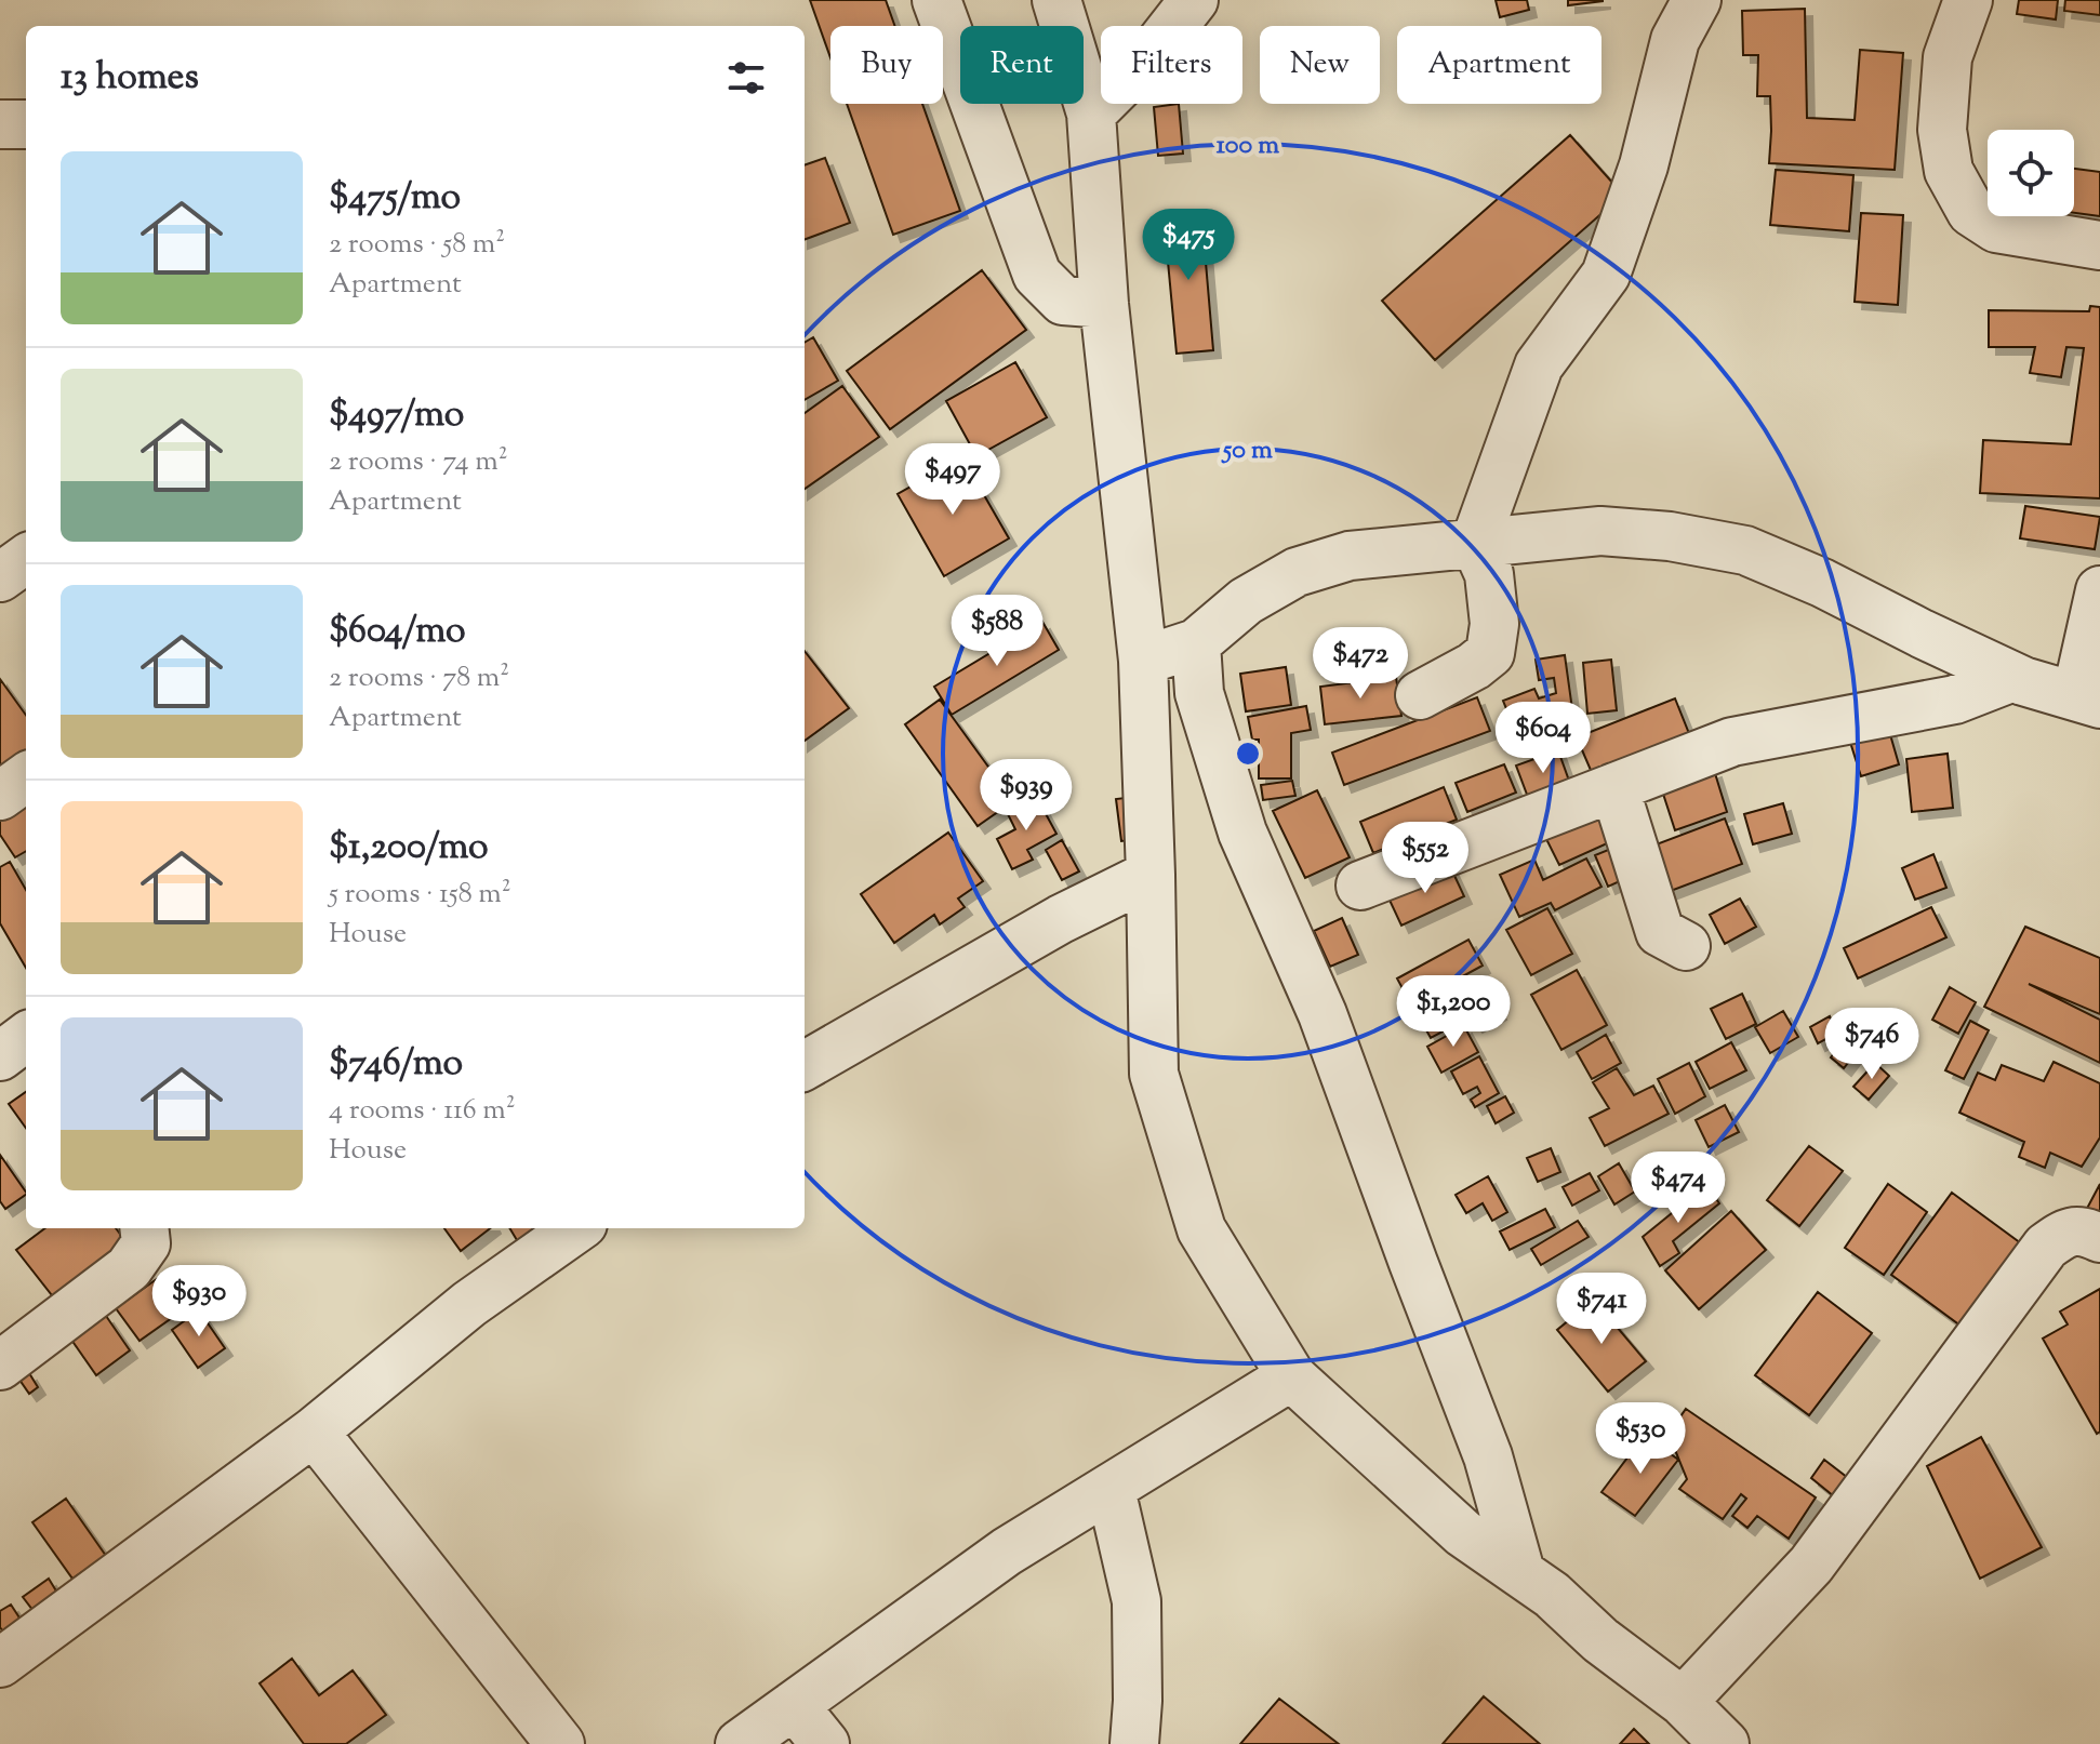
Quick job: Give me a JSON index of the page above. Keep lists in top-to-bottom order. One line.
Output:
{"page":{"chip":["Buy","Rent","Filters","New","Apartment"],"heading":"13 homes","list":[{"name":"$475/mo","note":"2 rooms · 58 m² · Apartment"},{"name":"$497/mo","note":"2 rooms · 74 m² · Apartment"},{"name":"$604/mo","note":"2 rooms · 78 m² · Apartment"},{"name":"$1,200/mo","note":"5 rooms · 158 m² · House"},{"name":"$746/mo","note":"4 rooms · 116 m² · House"}],"price":["$475","$497","$588","$472","$604","$939","$552","$1,200","$746","$474","$930","$741","$530"]},"rings":["100 m","50 m"]}
